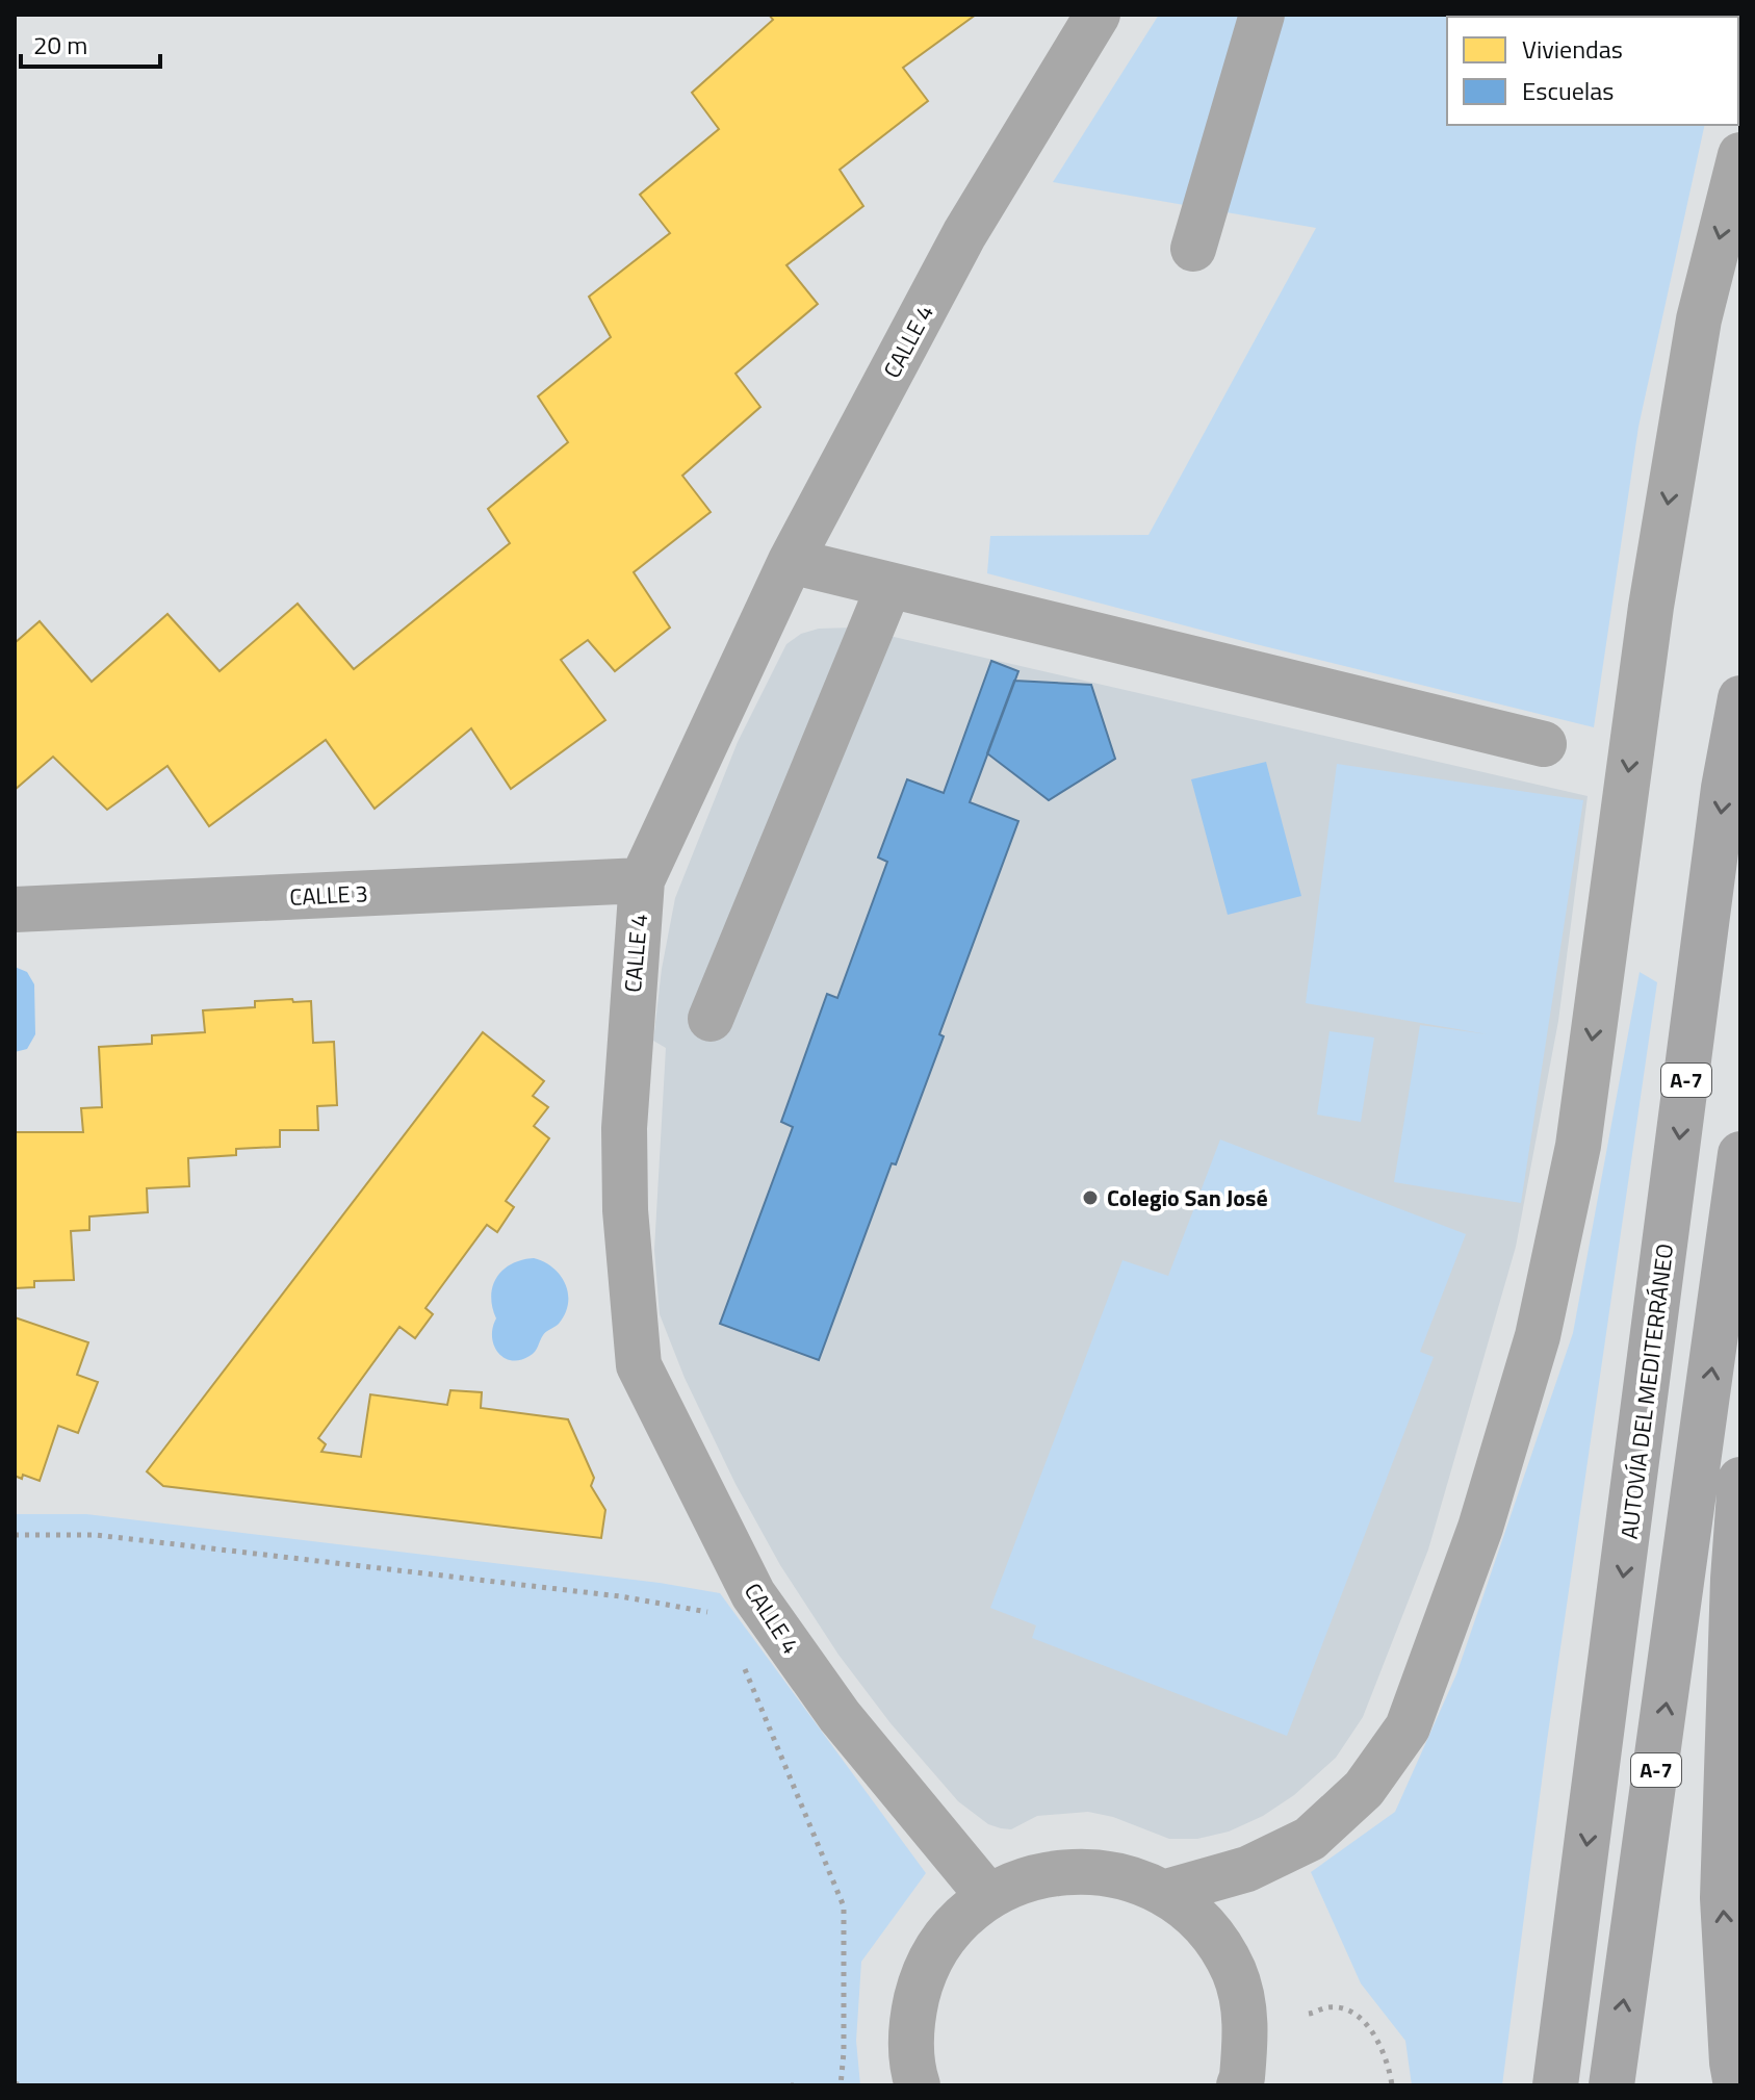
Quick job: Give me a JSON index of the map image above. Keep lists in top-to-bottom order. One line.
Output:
{"streets":{"highway":["A-7","AUTOVÍA DEL MEDITERRÁNEO"],"street":["CALLE 4","CALLE 3"]},"crossings":[["CALLE 4","CALLE 3"]],"places":["Colegio San José"],"legend":["Viviendas","Escuelas"],"scale_bar":"20 m"}
